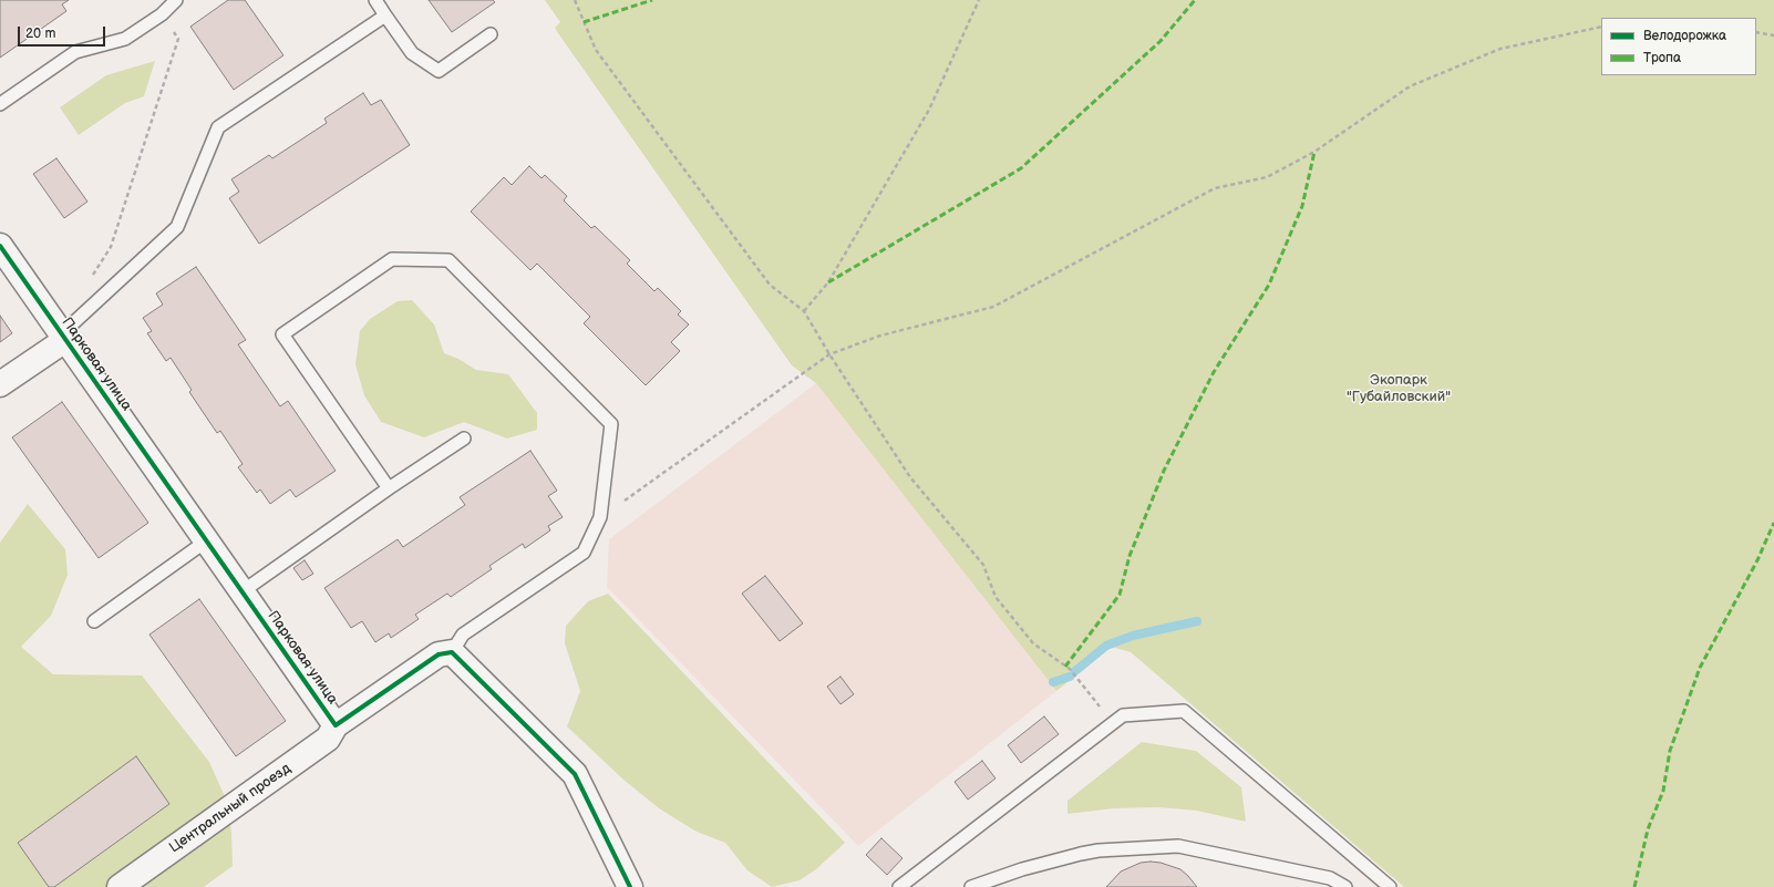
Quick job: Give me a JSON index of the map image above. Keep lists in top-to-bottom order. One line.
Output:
{"streets":{"street":["Парковая улица","Центральный проезд"]},"crossings":[["Парковая улица","Центральный проезд"]],"parks":["Экопарк \"Губайловский\""],"legend":["Велодорожка","Тропа"],"scale_bar":"20 m"}
